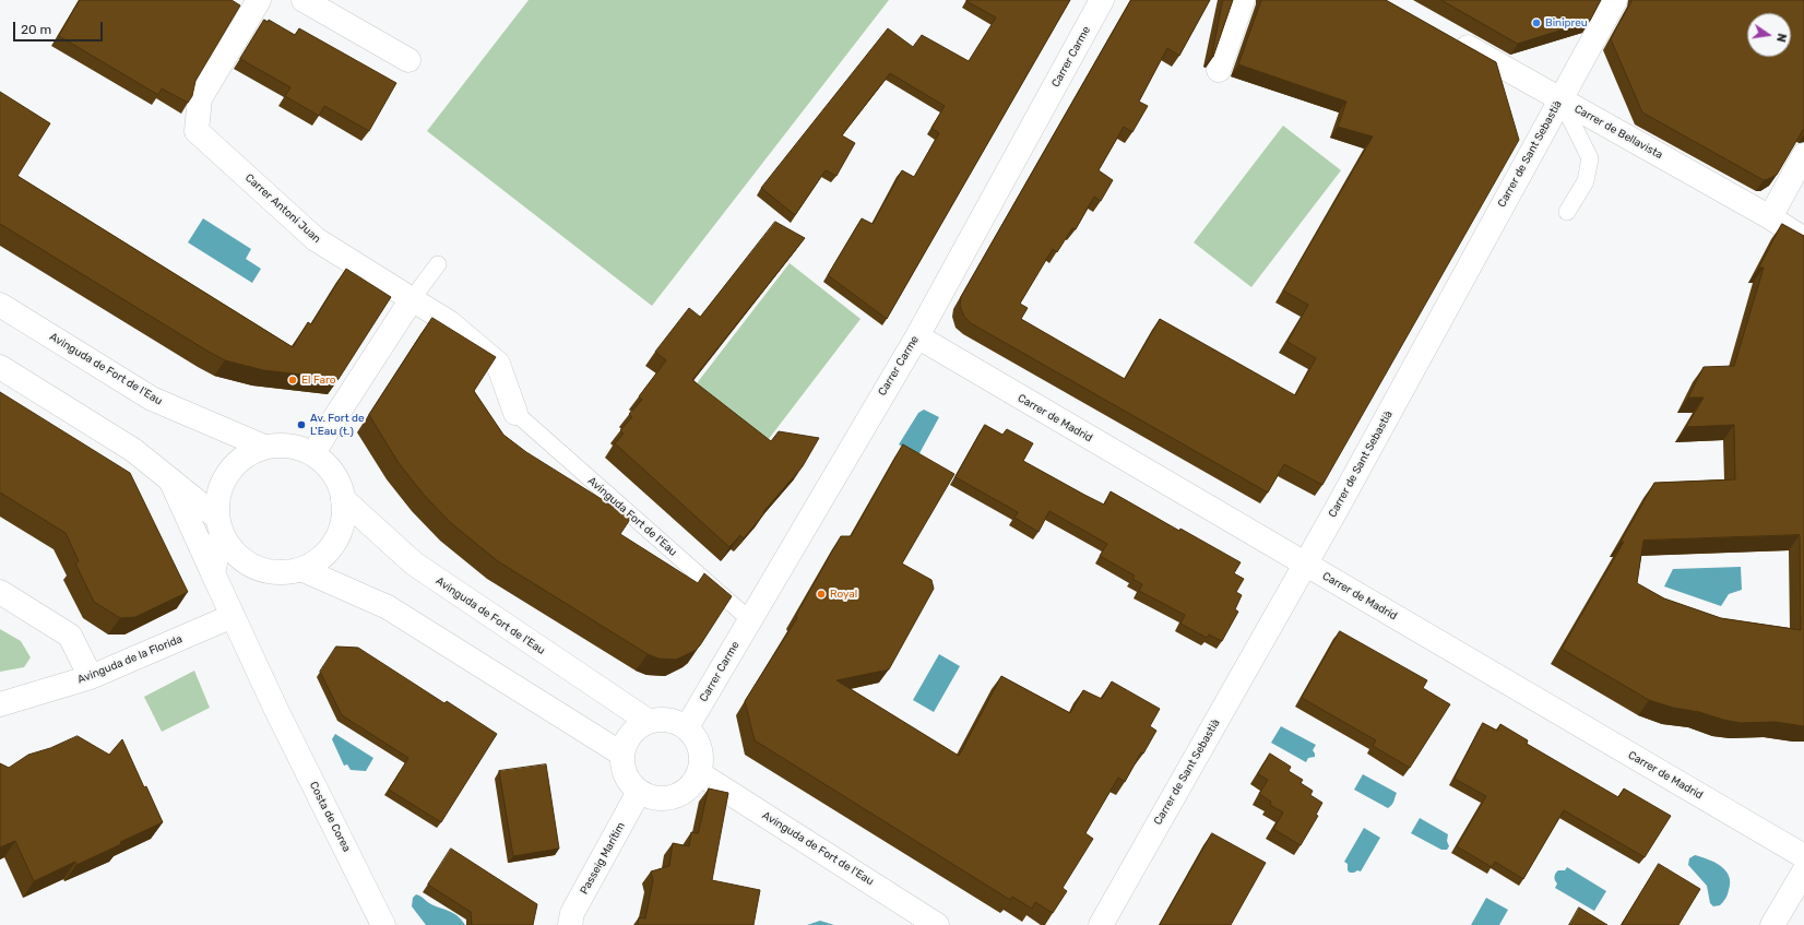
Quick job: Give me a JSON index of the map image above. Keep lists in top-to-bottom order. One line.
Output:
{"streets":{"street":["Carrer Carme","Carrer de Bellavista","Carrer de Sant Sebastià","Carrer Antoni Juan","Avinguda de Fort de l'Eau","Carrer de Madrid","Avinguda de la Florida","Costa de Corea","Passeig Marítim"],"lane":["Avinguda Fort de l'Eau"]},"crossings":[["Carrer Carme","Avinguda de Fort de l'Eau"],["Carrer Carme","Carrer de Madrid"],["Carrer Carme","Avinguda Fort de l'Eau"],["Carrer Carme","Passeig Marítim"],["Carrer de Bellavista","Carrer de Sant Sebastià"],["Carrer de Sant Sebastià","Carrer de Madrid"],["Avinguda de Fort de l'Eau","Passeig Marítim"],["Avinguda de la Florida","Costa de Corea"]],"places":["Binipreu","El Faro","Av. Fort de L'Eau (t.)","Royal"],"scale_bar":"20 m","north":"right"}
